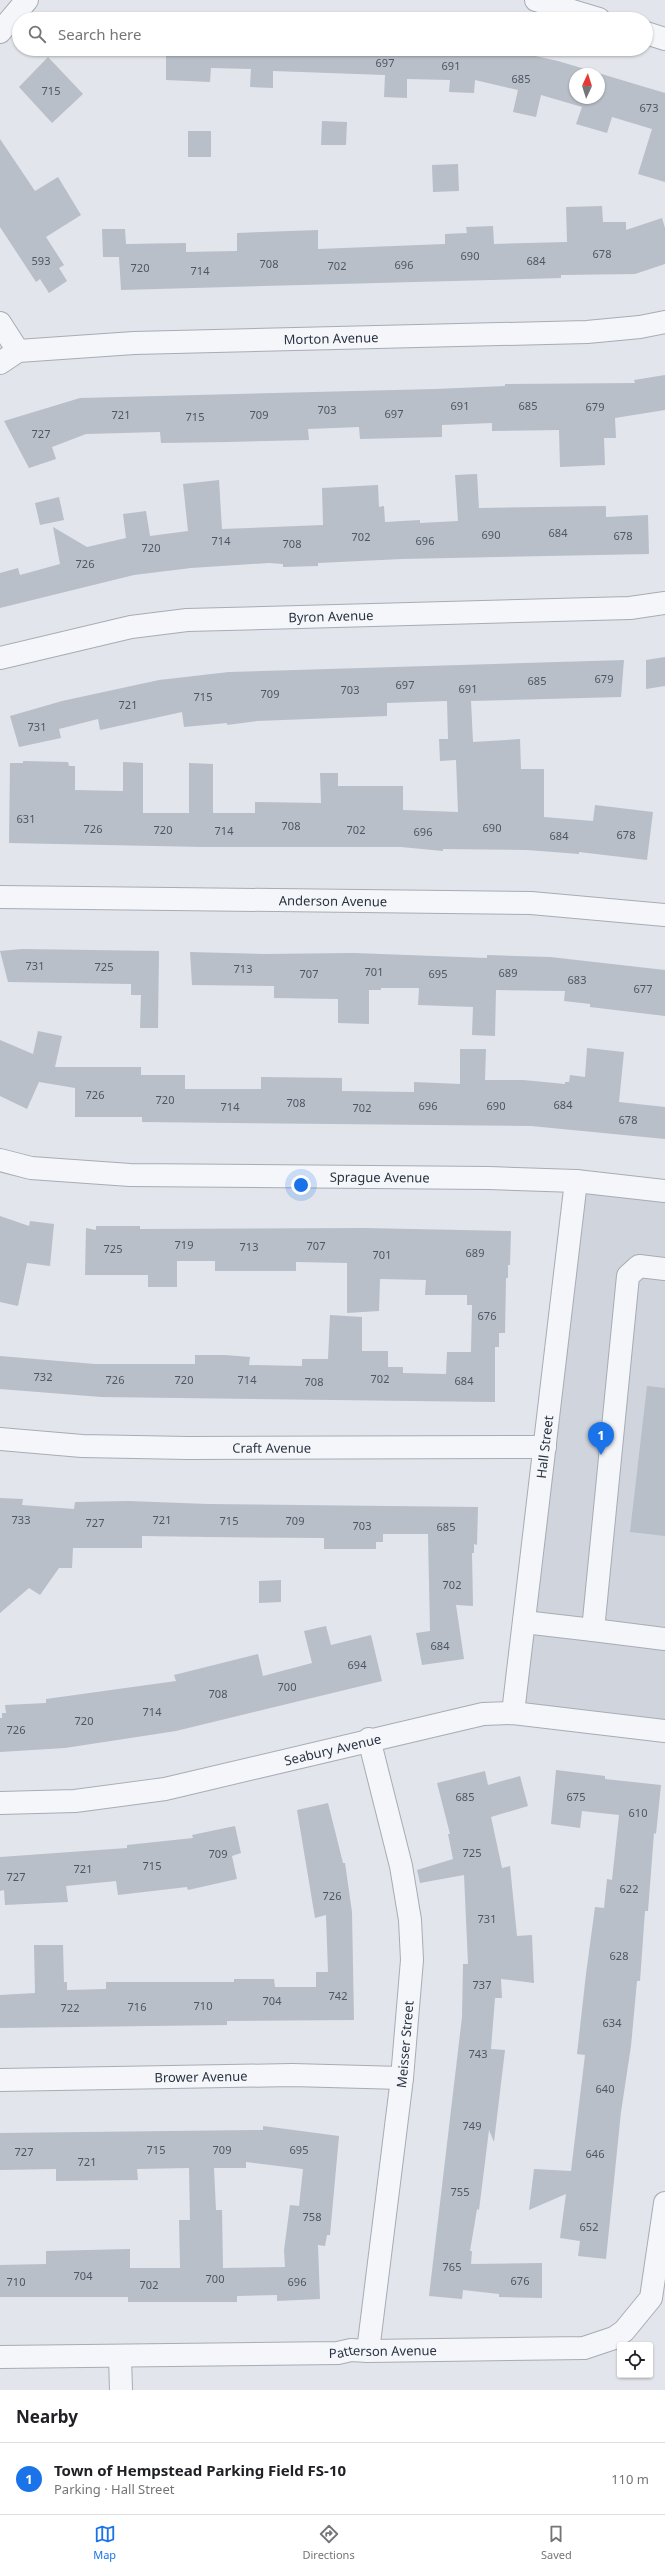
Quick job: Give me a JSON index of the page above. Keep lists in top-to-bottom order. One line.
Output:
{"streets":{"street":["Morton Avenue","Byron Avenue","Anderson Avenue","Sprague Avenue","Hall Street","Craft Avenue","Seabury Avenue","Meisser Street","Brower Avenue","Patterson Avenue"]},"crossings":[["Sprague Avenue","Hall Street"],["Hall Street","Craft Avenue"],["Hall Street","Seabury Avenue"],["Seabury Avenue","Meisser Street"],["Meisser Street","Brower Avenue"],["Meisser Street","Patterson Avenue"]],"house_numbers":["697","691","685","715","673","678","690","593","684","708","696","702","720","714","691","685","679","703","697","721","709","715","727","684","690","678","702","714","696","708","720","726","679","685","697","691","703","709","715","721","731","631","708","690","726","720","702","714","696","678","684","731","725","713","701","689","707","695","683","677","726","720","708","684","696","690","714","702","678","719","707","713","725","689","701","676","732","702","726","720","714","684","708","733","721","715","709","727","703","685","702","684","694","700","708","714","720","726","685","675","610","725","709","715","721","727","622","726","731","628","737","742","704","710","716","722","634","743","640","749","715","709","695","727","646","721","755","758","652","765","704","700","676","710","696","702"],"north":"top","page":{"search":"Search here","pins":"1","heading":"Nearby","list":[{"mark":"1","name":"Town of Hempstead Parking Field FS-10","note":"Parking · Hall Street","value":"110 m"}],"nav":["Map","Directions","Saved"]}}
